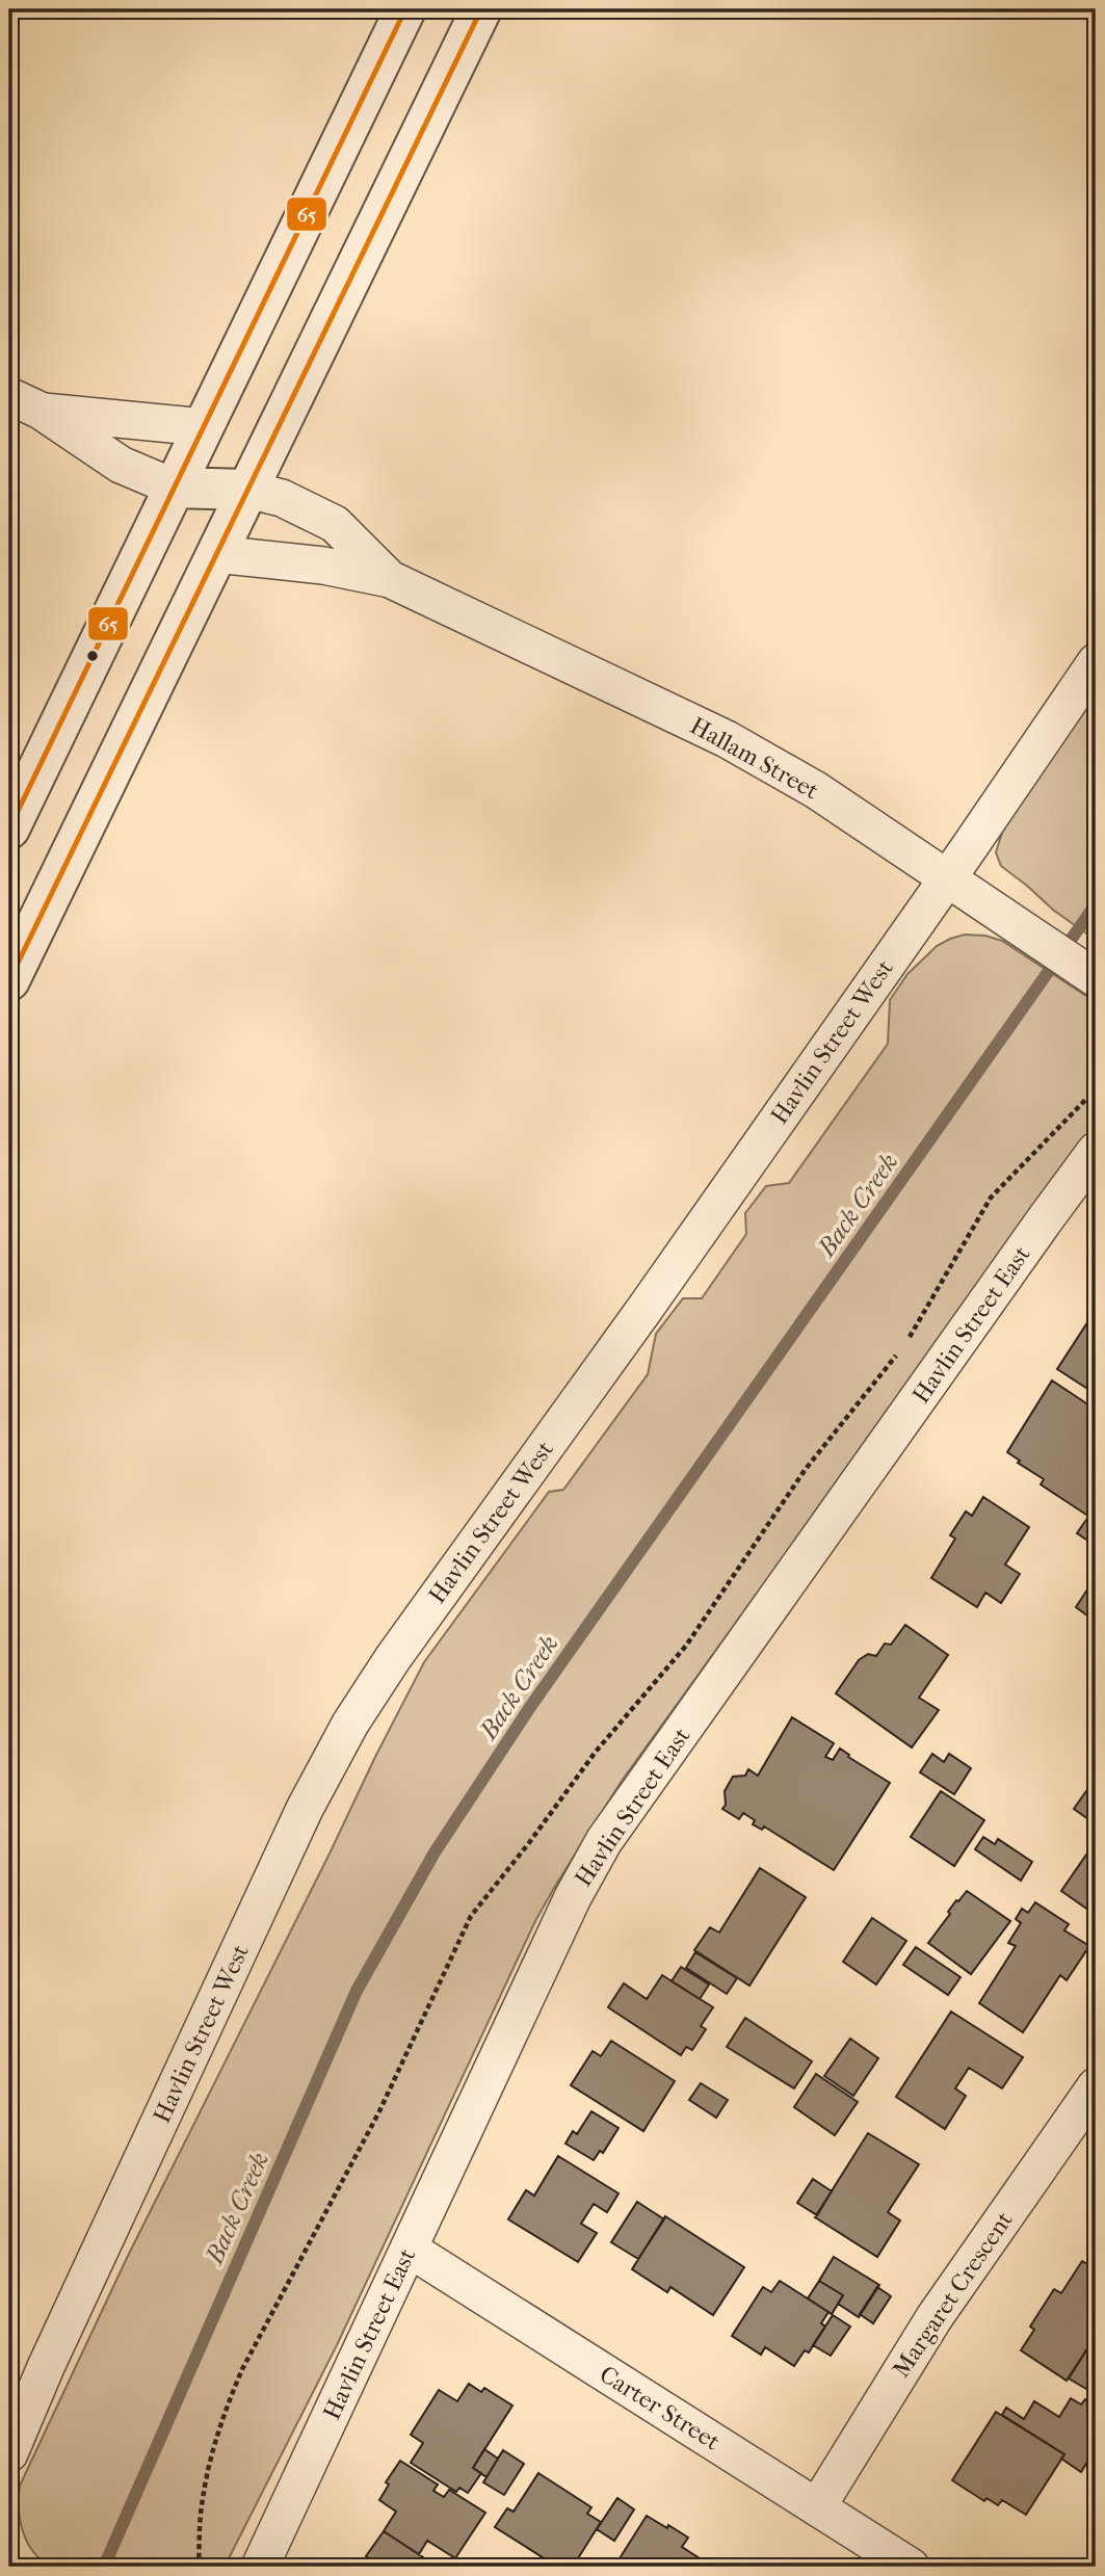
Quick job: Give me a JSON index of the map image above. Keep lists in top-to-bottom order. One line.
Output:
{"streets":{"street":["Hallam Street","Havlin Street West","Havlin Street East","Margaret Crescent","Carter Street"]},"crossings":[["Hallam Street","Havlin Street West"],["Havlin Street East","Carter Street"],["Margaret Crescent","Carter Street"]],"water":["Back Creek"],"lines":["transit line 65"]}
